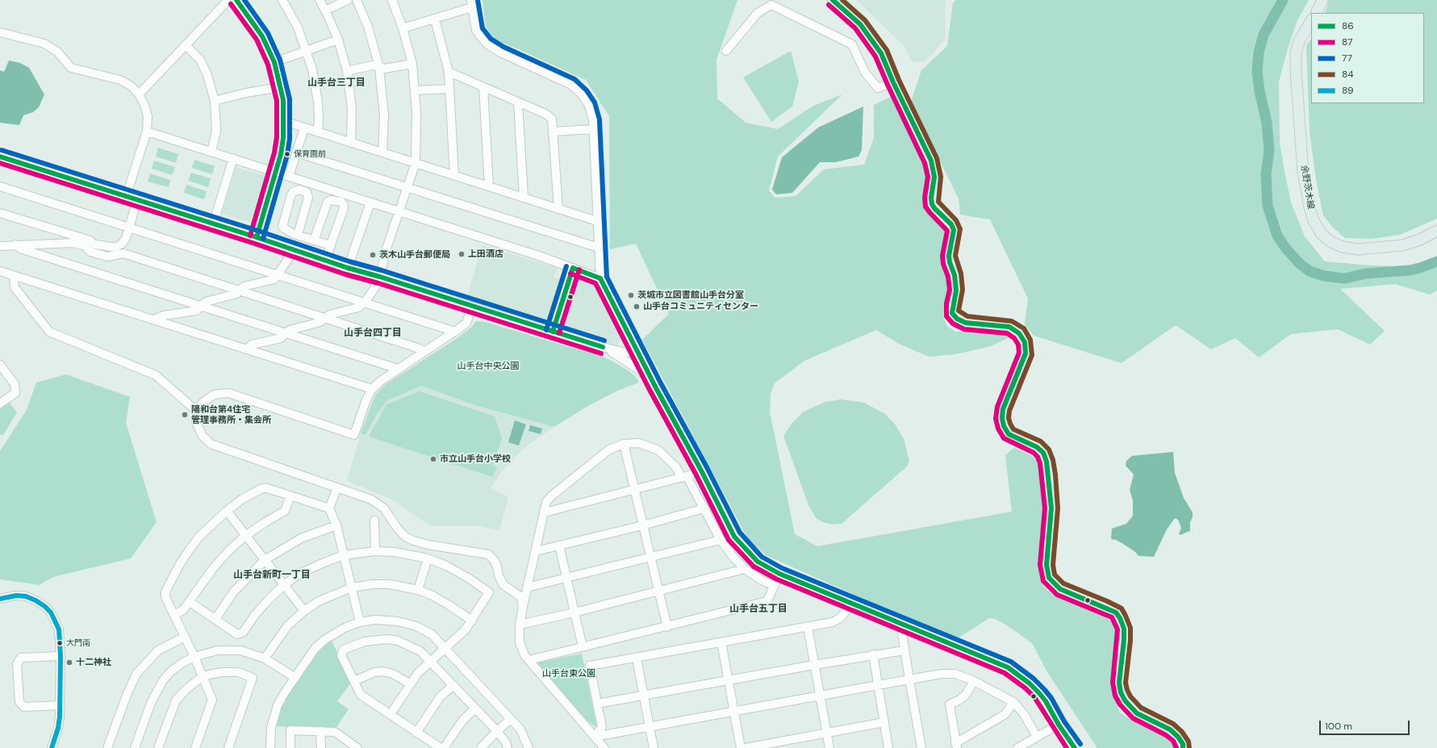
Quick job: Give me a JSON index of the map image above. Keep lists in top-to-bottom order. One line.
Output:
{"streets":{"main road":["余野茨木線"]},"districts":["山手台三丁目","山手台四丁目","山手台新町一丁目","山手台五丁目"],"parks":["山手台中央公園","山手台東公園"],"places":["保育園前","上田酒店","茨木山手台郵便局","茨城市立図書館山手台分室","山手台コミュニティセンター","陽和台第4住宅 管理事務所・集会所","市立山手台小学校","大門南","十二神社"],"lines":["transit line 86","transit line 77","transit line 84","transit line 87","transit line 89"],"legend":["86","87","77","84","89"],"scale_bar":"100 m"}
